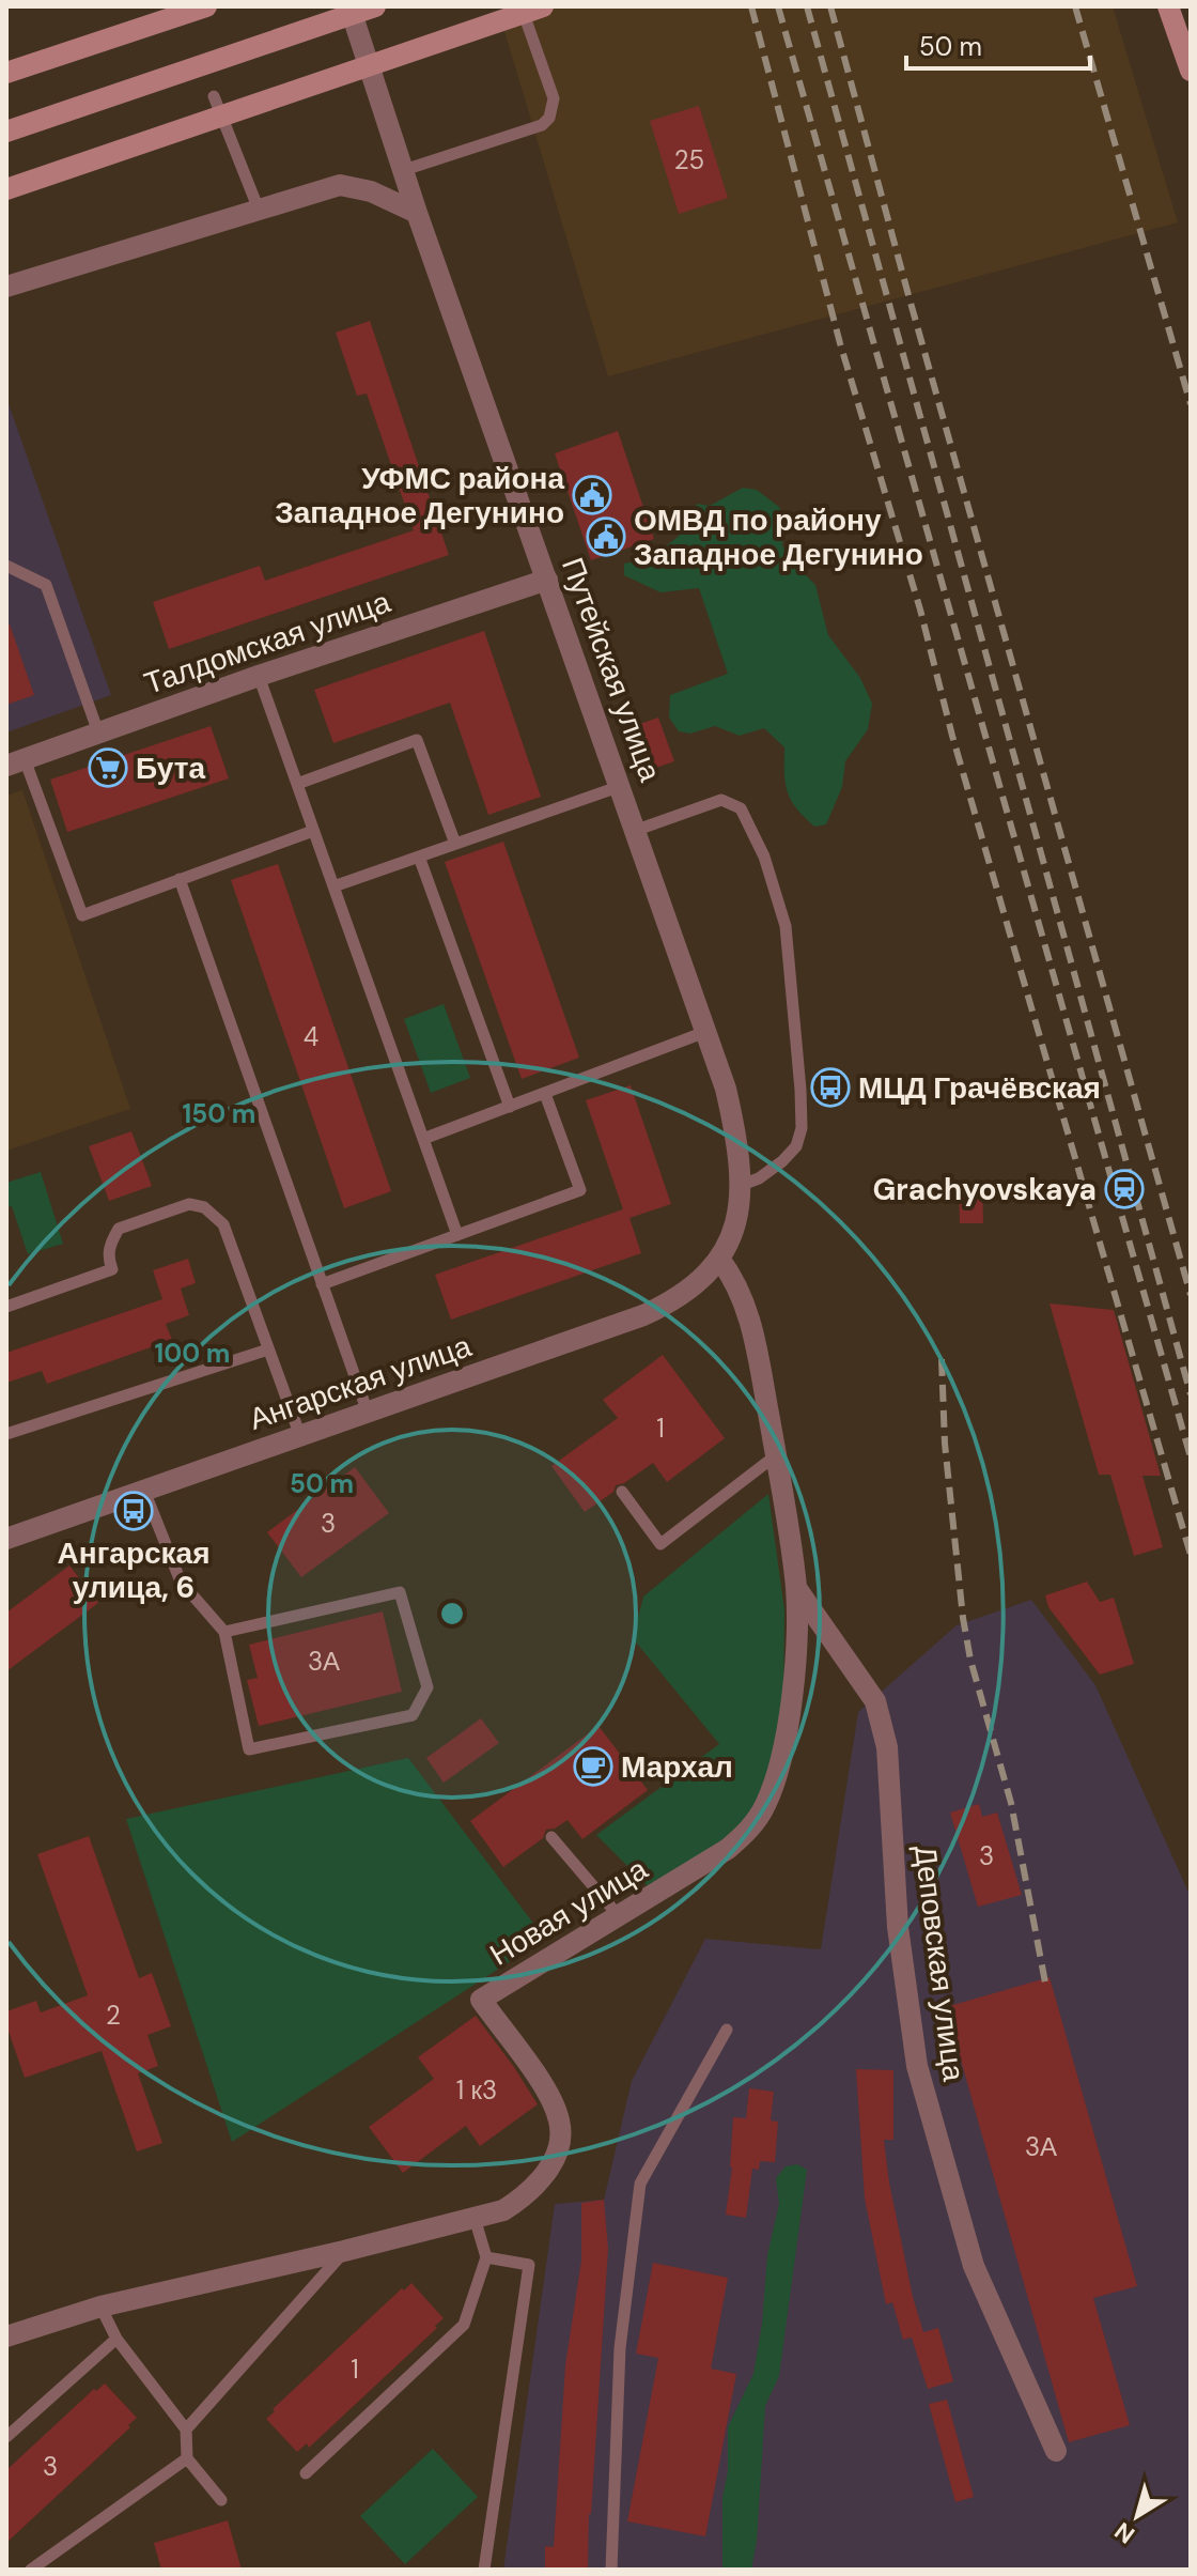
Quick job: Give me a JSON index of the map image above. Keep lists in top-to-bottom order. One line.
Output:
{"streets":{"street":["Талдомская улица","Путейская улица","Ангарская улица","Новая улица","Деповская улица"]},"crossings":[["Талдомская улица","Путейская улица"],["Путейская улица","Ангарская улица"],["Путейская улица","Новая улица"],["Ангарская улица","Новая улица"],["Новая улица","Деповская улица"]],"places":{"public building":["УФМС района Западное Дегунино","ОМВД по району Западное Дегунино"],"supermarket":["Бута"],"bus stop":["МЦД Грачёвская","Ангарская улица, 6"],"station":["Grachyovskaya"],"cafe":["Мархал"]},"house_numbers":["25","4","1","3","3А","3","2","1 к3","3А","1","3"],"scale_bar":"50 m","north":"bottom left","rings":["150 m","100 m","50 m"]}
